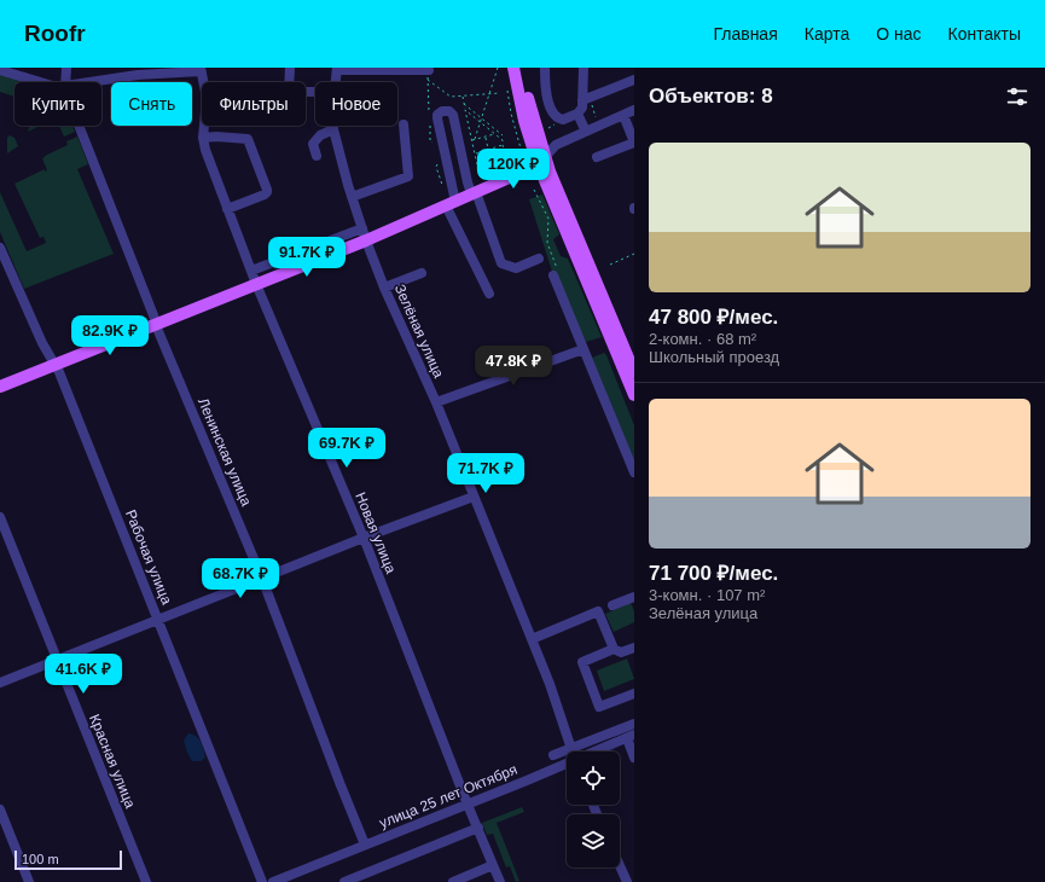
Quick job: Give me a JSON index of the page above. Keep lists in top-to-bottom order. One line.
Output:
{"streets":{"street":["Зелёная улица","Ленинская улица","Новая улица","Рабочая улица","Красная улица","улица 25 лет Октября"]},"crossings":[["Ленинская улица","улица 25 лет Октября"],["Новая улица","улица 25 лет Октября"]],"scale_bar":"100 m","page":{"header":"Roofr","nav":["Главная","Карта","О нас","Контакты"],"heading":"Объектов: 8","chip":["Купить","Снять","Фильтры","Новое"],"list":[{"name":"47 800 ₽/мес.","note":"2-комн. · 68 m² · Школьный проезд"},{"name":"71 700 ₽/мес.","note":"3-комн. · 107 m² · Зелёная улица"}],"price":["120K ₽","91.7K ₽","82.9K ₽","47.8K ₽","69.7K ₽","71.7K ₽","68.7K ₽","41.6K ₽"],"scale":"100 m"}}
